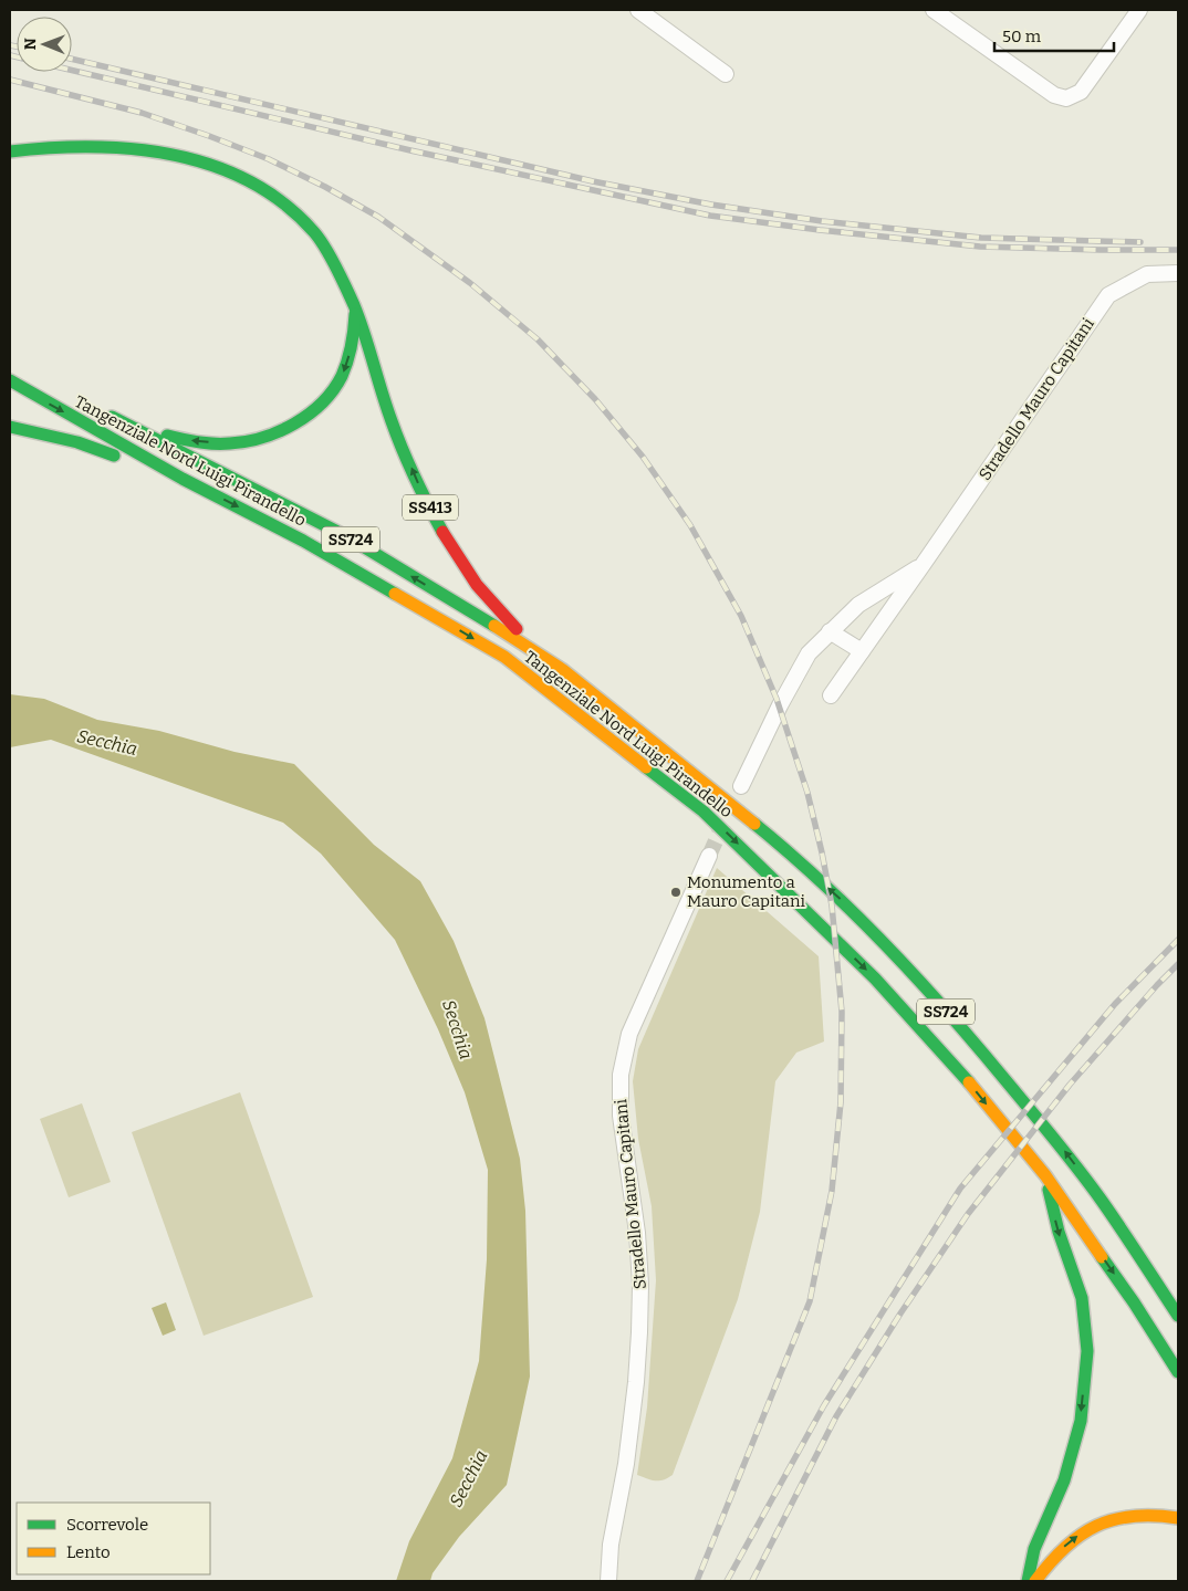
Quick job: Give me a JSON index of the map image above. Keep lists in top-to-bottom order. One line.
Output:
{"streets":{"main road":["Tangenziale Nord Luigi Pirandello","SS413","SS724"],"street":["Stradello Mauro Capitani"]},"crossings":[["Tangenziale Nord Luigi Pirandello","SS413"]],"water":["Secchia"],"places":["Monumento a Mauro Capitani"],"legend":["Scorrevole","Lento"],"scale_bar":"50 m","north":"left"}
